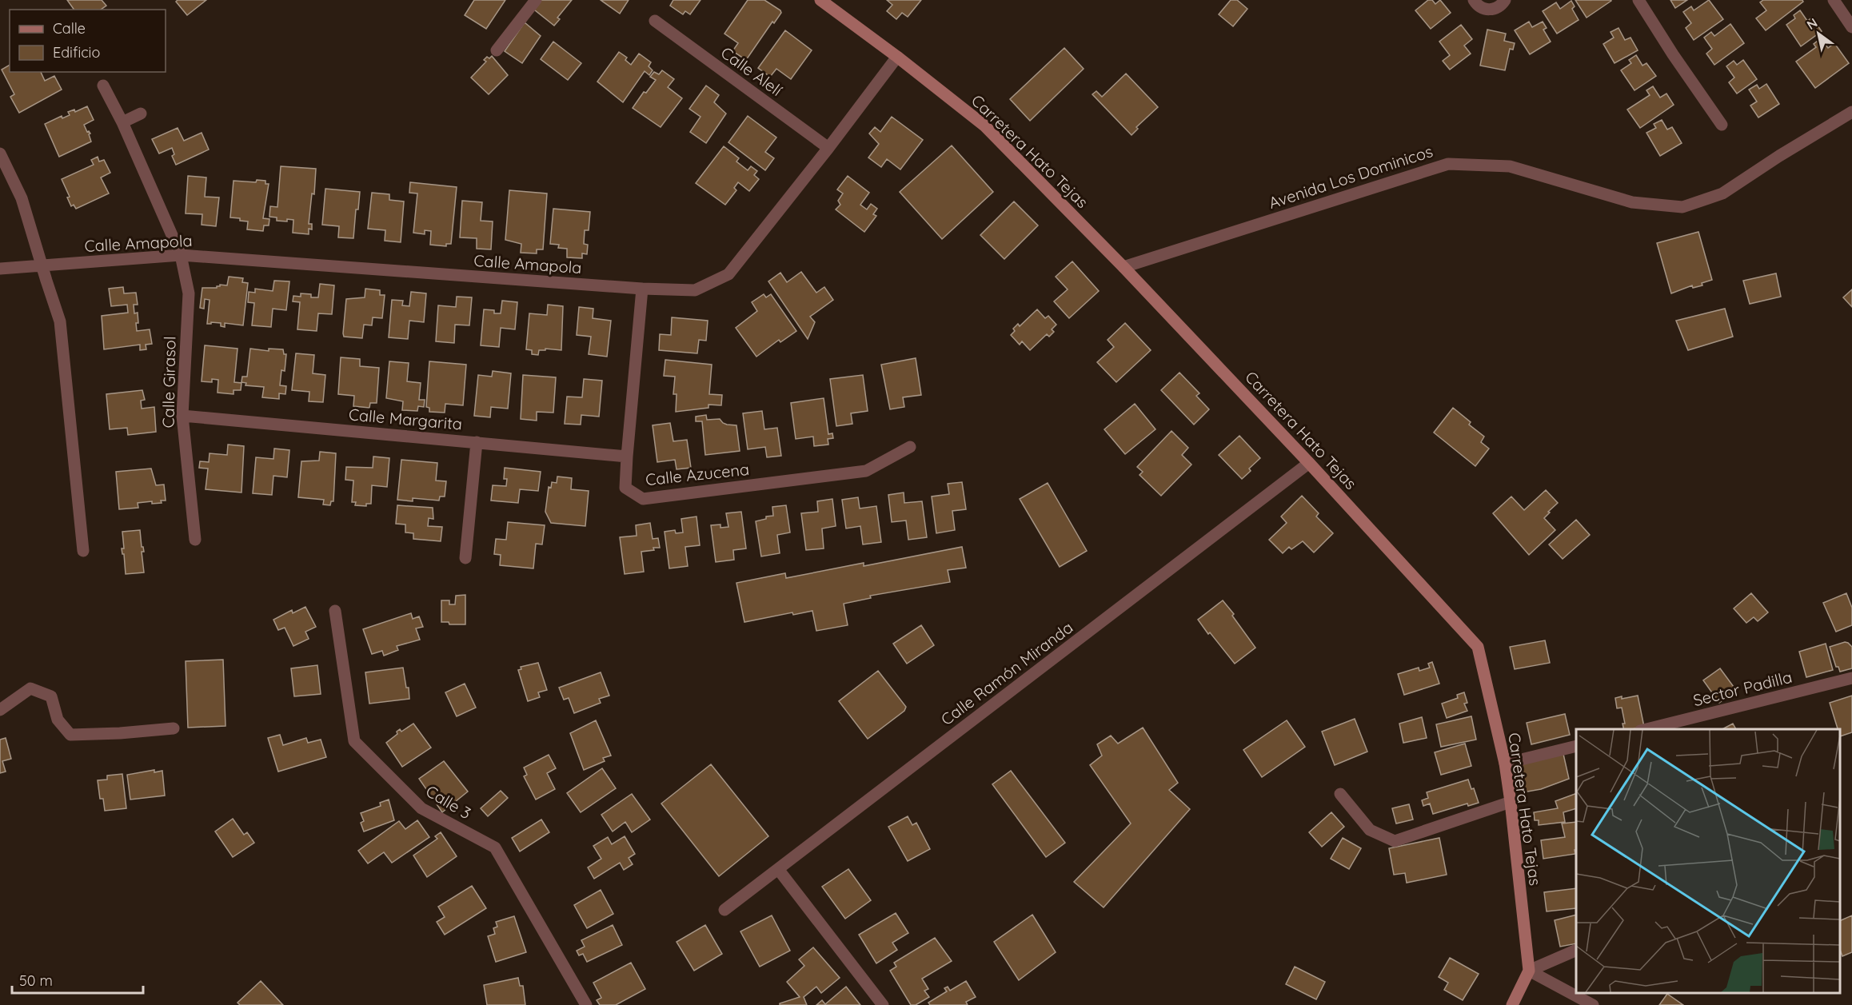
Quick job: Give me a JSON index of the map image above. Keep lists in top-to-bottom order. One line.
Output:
{"streets":{"street":["Calle Alelí","Carretera Hato Tejas","Avenida Los Dominicos","Calle Amapola","Calle Girasol","Calle Margarita","Calle Azucena","Calle Ramón Miranda","Sector Padilla","Calle 3"]},"crossings":[["Calle Alelí","Calle Amapola"],["Carretera Hato Tejas","Avenida Los Dominicos"],["Carretera Hato Tejas","Calle Amapola"],["Carretera Hato Tejas","Calle Ramón Miranda"],["Calle Amapola","Calle Girasol"],["Calle Amapola","Calle Azucena"],["Calle Girasol","Calle Margarita"],["Calle Margarita","Calle Azucena"]],"legend":["Calle","Edificio"],"scale_bar":"50 m","north":"top left"}
